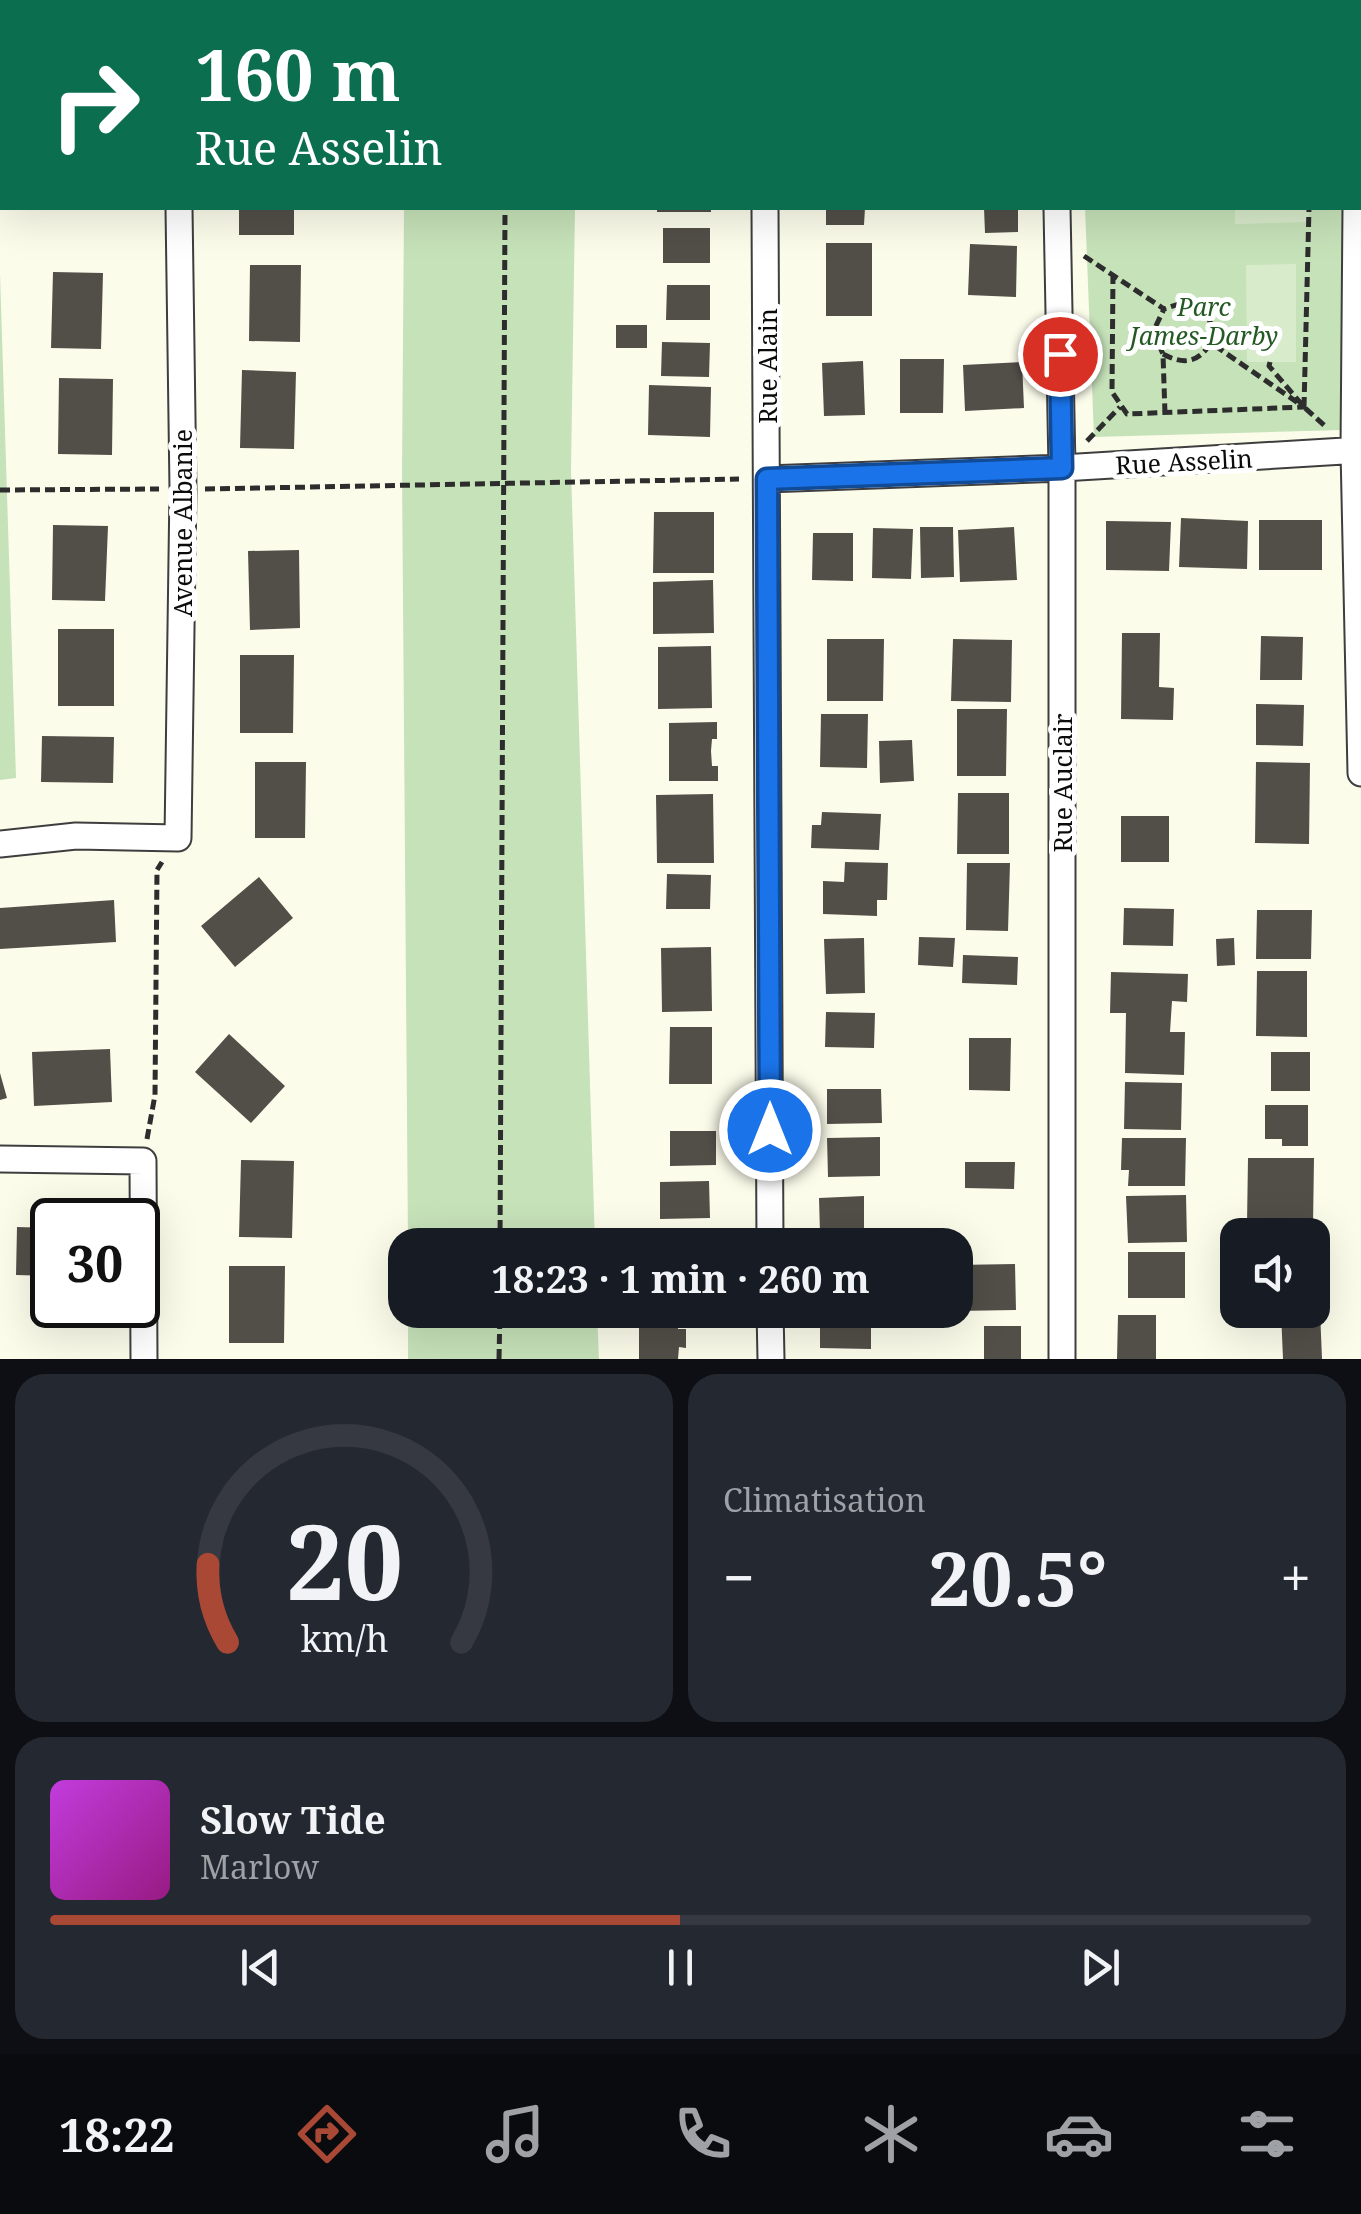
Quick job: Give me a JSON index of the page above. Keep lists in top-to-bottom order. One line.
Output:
{"streets":{"street":["Rue Alain","Rue Asselin","Avenue Albanie","Rue Auclair"]},"crossings":[["Rue Alain","Rue Asselin"],["Rue Asselin","Rue Auclair"]],"parks":["Parc James-Darby"],"page":{"turn":["160 m","Rue Asselin"],"limit":"30","trip":"18:23 · 1 min · 260 m","tile":"Climatisation","heat":["−","20.5°","+"],"song":["Slow Tide","Marlow"],"tabs":"18:22","gauge":["20","km/h"]}}
